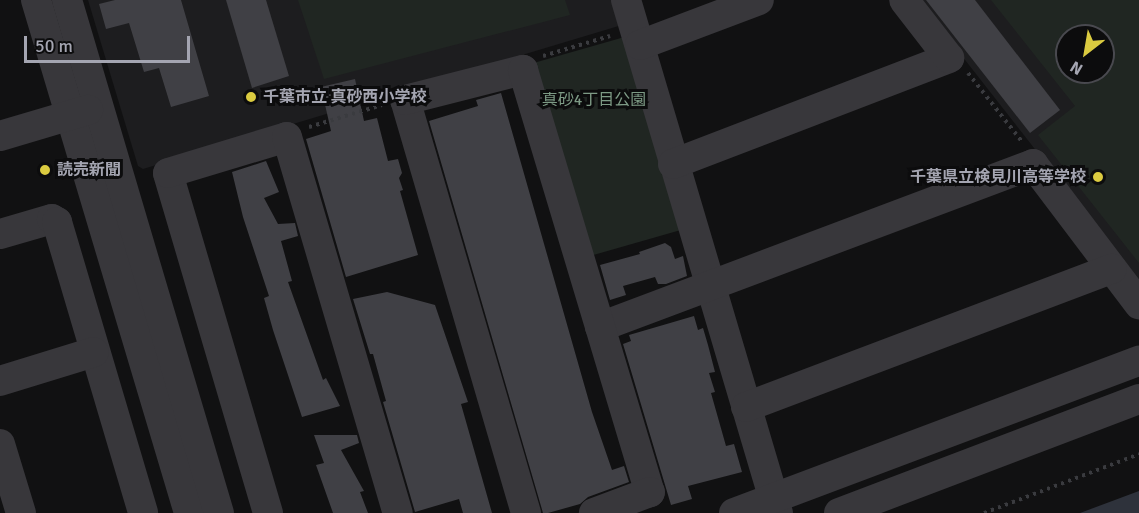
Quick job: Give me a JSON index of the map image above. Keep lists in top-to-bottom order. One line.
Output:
{"parks":["真砂4丁目公園"],"places":["千葉市立 真砂西小学校","読売新聞","千葉県立検見川高等学校"],"scale_bar":"50 m","north":"bottom left"}
